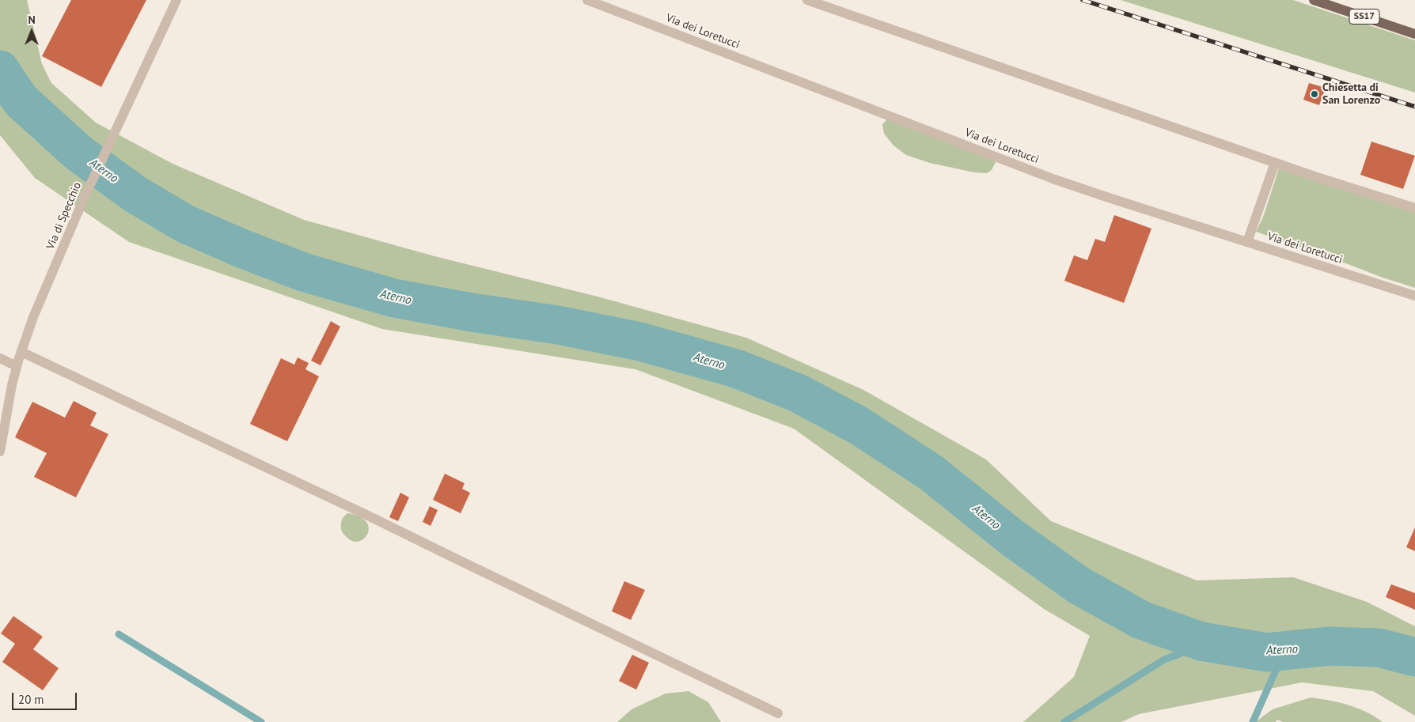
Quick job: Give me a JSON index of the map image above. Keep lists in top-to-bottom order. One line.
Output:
{"streets":{"main road":["SS17"],"street":["Via dei Loretucci","Via di Specchio"]},"water":["Aterno"],"places":["Chiesetta di San Lorenzo"],"scale_bar":"20 m","north":"top"}
